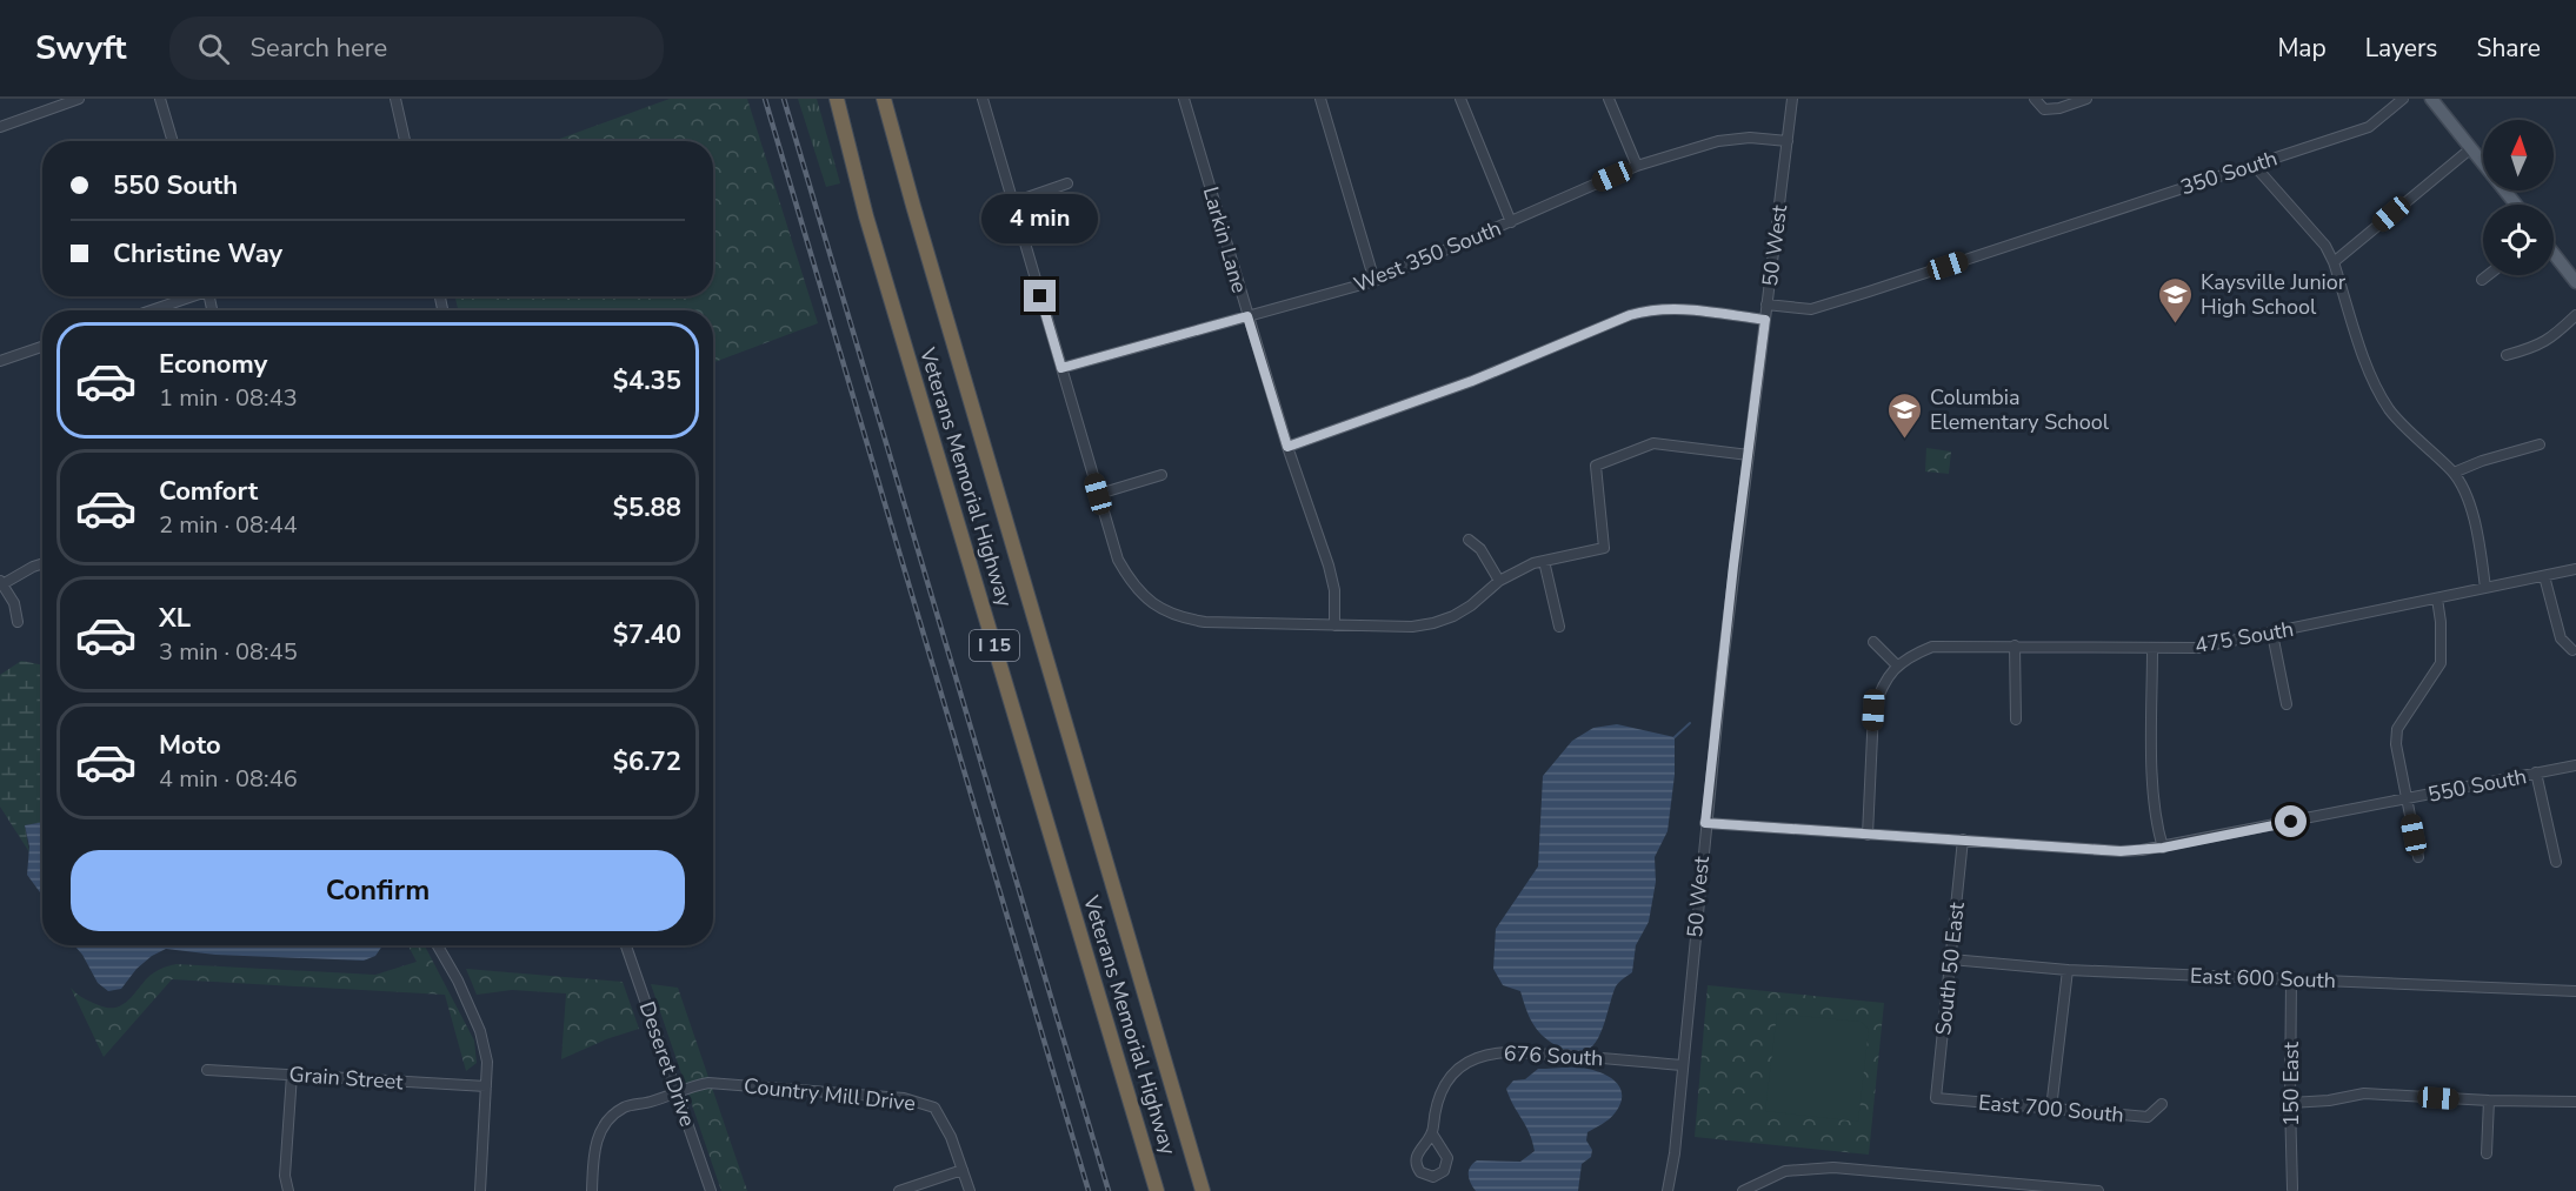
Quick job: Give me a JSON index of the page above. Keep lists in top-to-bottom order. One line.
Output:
{"streets":{"highway":["Veterans Memorial Highway","I 15"],"street":["350 South","Larkin Lane","50 West","West 350 South","475 South","550 South","South 50 East","East 600 South","676 South","Deseret Drive","Grain Street","150 East","Country Mill Drive","East 700 South"]},"crossings":[["350 South","50 West"],["Larkin Lane","West 350 South"],["50 West","West 350 South"],["50 West","550 South"],["50 West","676 South"],["550 South","South 50 East"],["South 50 East","East 600 South"],["South 50 East","East 700 South"],["East 600 South","150 East"],["Deseret Drive","Country Mill Drive"]],"places":{"school or university":["Kaysville Junior High School","Columbia Elementary School"]},"north":"top","page":{"header":"Swyft","search":"Search here","nav":["Map","Layers","Share"],"banner":["550 South","Christine Way"],"bubble":"4 min","list":[{"name":"Economy","note":"1 min · 08:43","value":"$4.35"},{"name":"Comfort","note":"2 min · 08:44","value":"$5.88"},{"name":"XL","note":"3 min · 08:45","value":"$7.40"},{"name":"Moto","note":"4 min · 08:46","value":"$6.72"}],"buttons":"Confirm"}}
